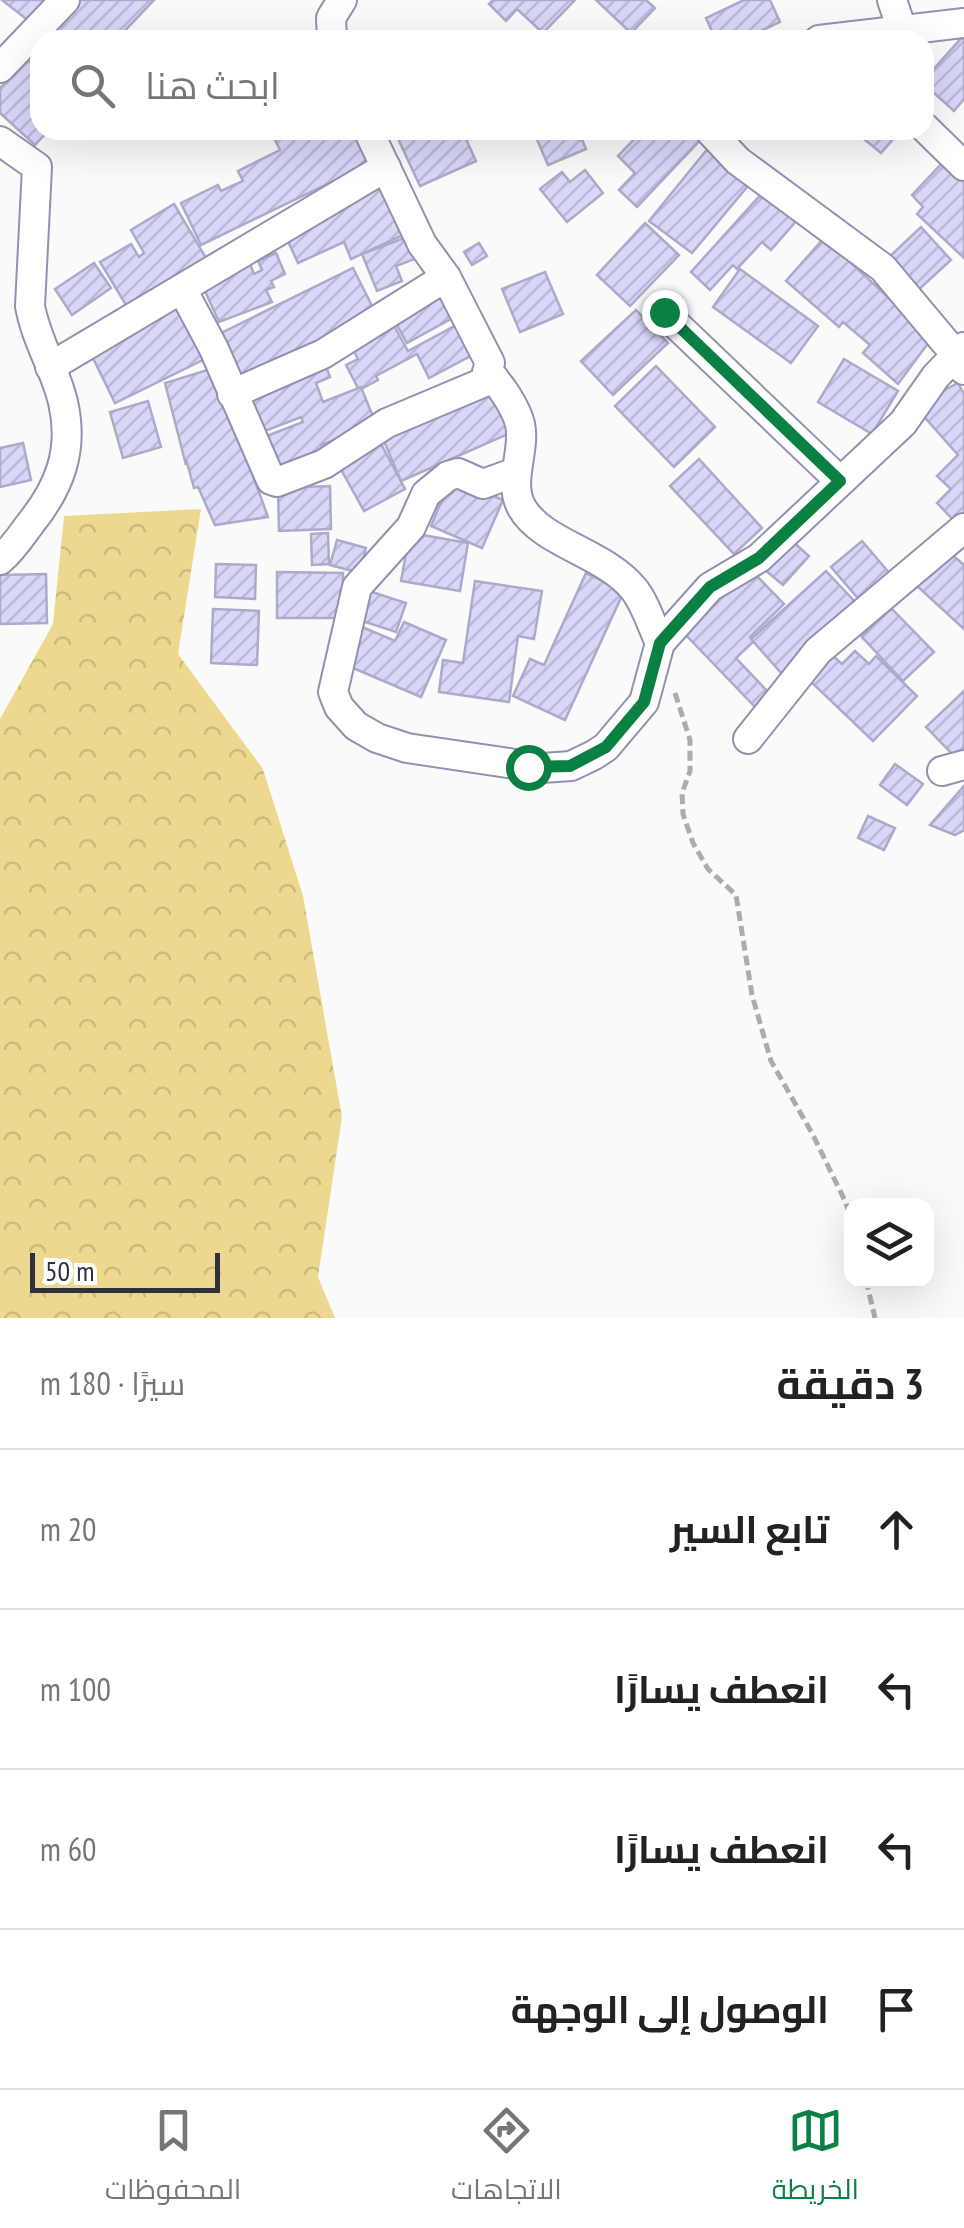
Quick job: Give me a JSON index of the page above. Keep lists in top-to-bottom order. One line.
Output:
{"scale_bar":"50 m","page":{"search":"ابحث هنا","scale":"50 m","heading":["3 دقيقة","سيرًا · 180 m"],"list":[["تابع السير","20 m"],["انعطف يسارًا","100 m"],["انعطف يسارًا","60 m"],"الوصول إلى الوجهة"],"nav":["الخريطة","الاتجاهات","المحفوظات"]}}
